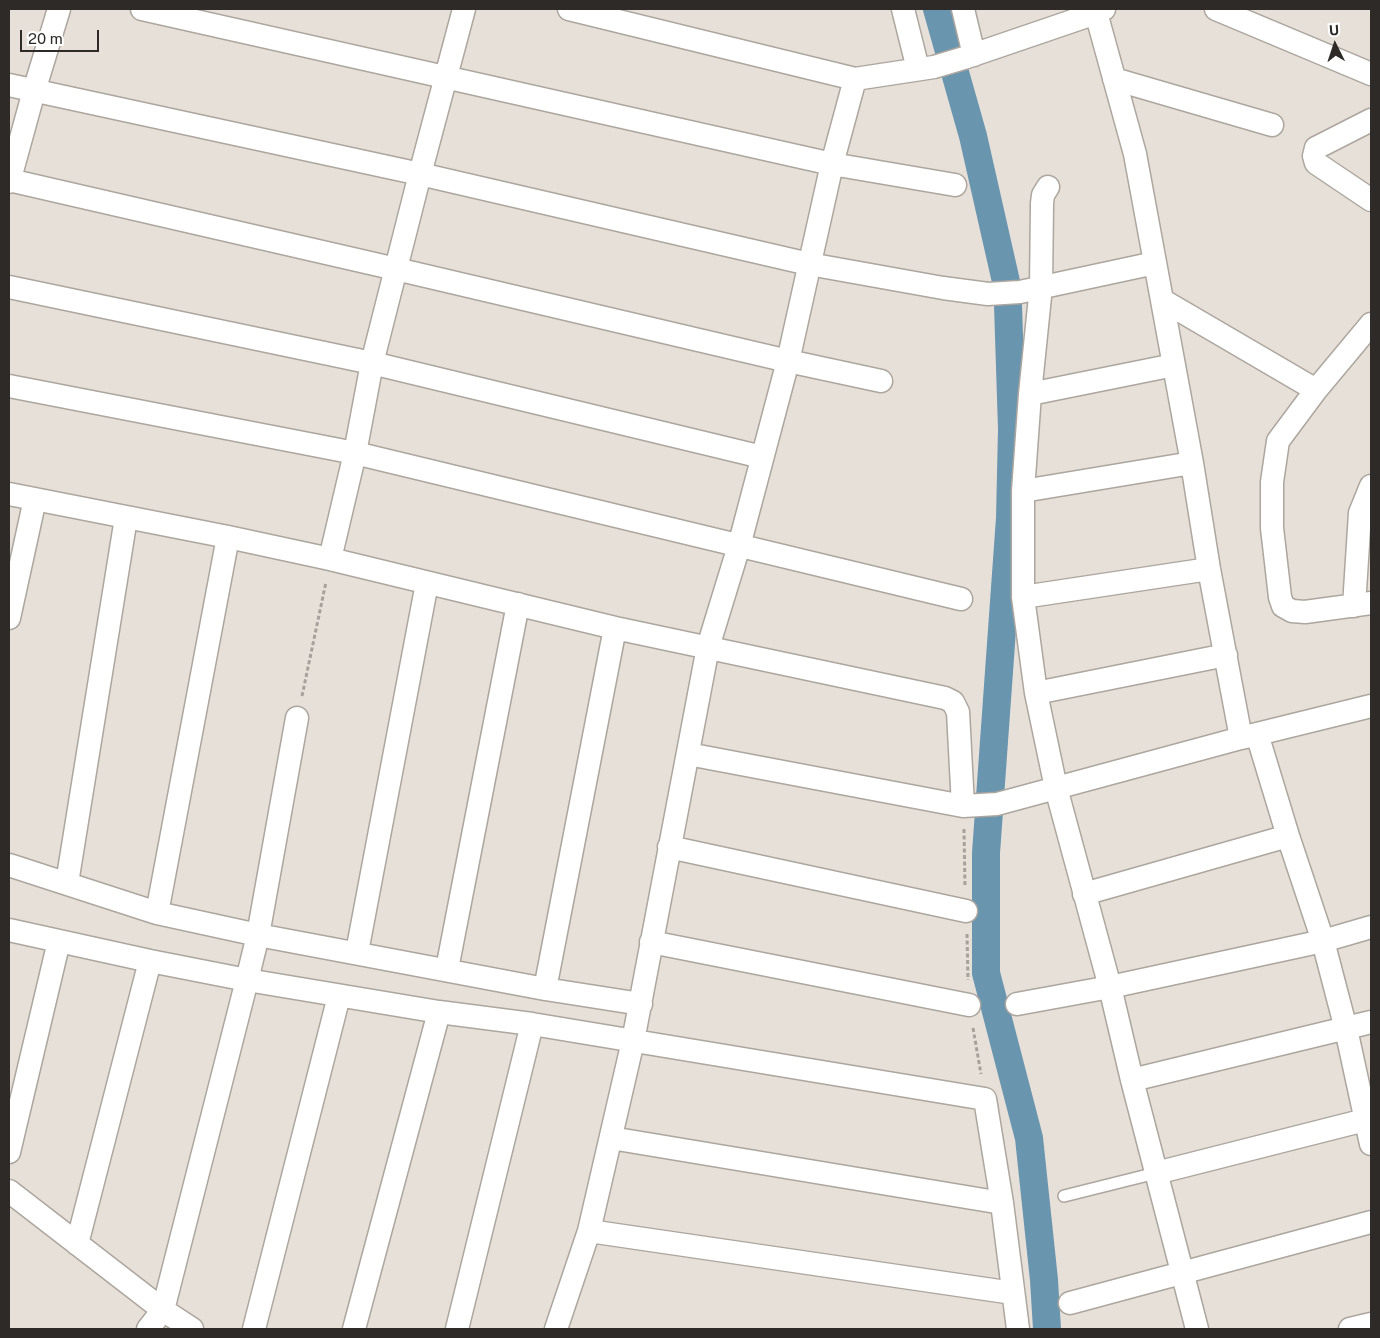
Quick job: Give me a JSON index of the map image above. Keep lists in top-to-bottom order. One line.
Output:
{"scale_bar":"20 m","north":"top"}
